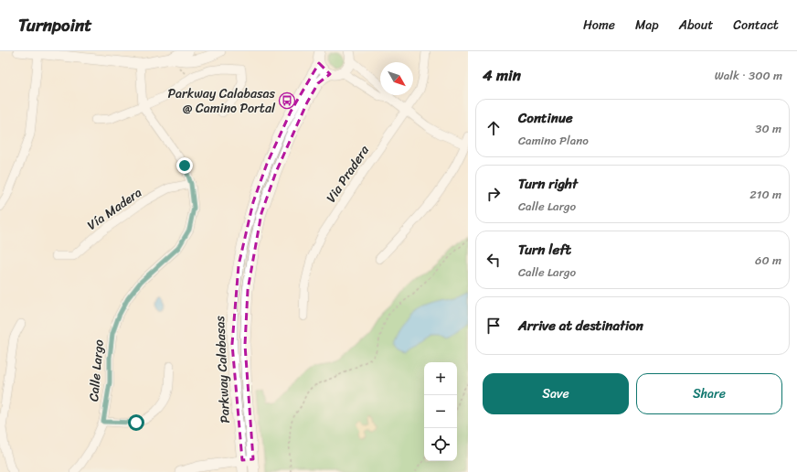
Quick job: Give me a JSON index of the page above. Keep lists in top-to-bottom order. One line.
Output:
{"streets":{"street":["Via Pradera","Vía Madera","Parkway Calabasas","Calle Largo"]},"crossings":[["Vía Madera","Calle Largo"]],"places":{"bus stop":["Parkway Calabasas @ Camino Portal"]},"north":"bottom right","page":{"header":"Turnpoint","nav":["Home","Map","About","Contact"],"heading":["4 min","Walk · 300 m"],"list":[["Continue","Camino Plano","30 m"],["Turn right","Calle Largo","210 m"],["Turn left","Calle Largo","60 m"],"Arrive at destination"],"map_buttons":["+","−"],"buttons":["Save","Share"]}}
